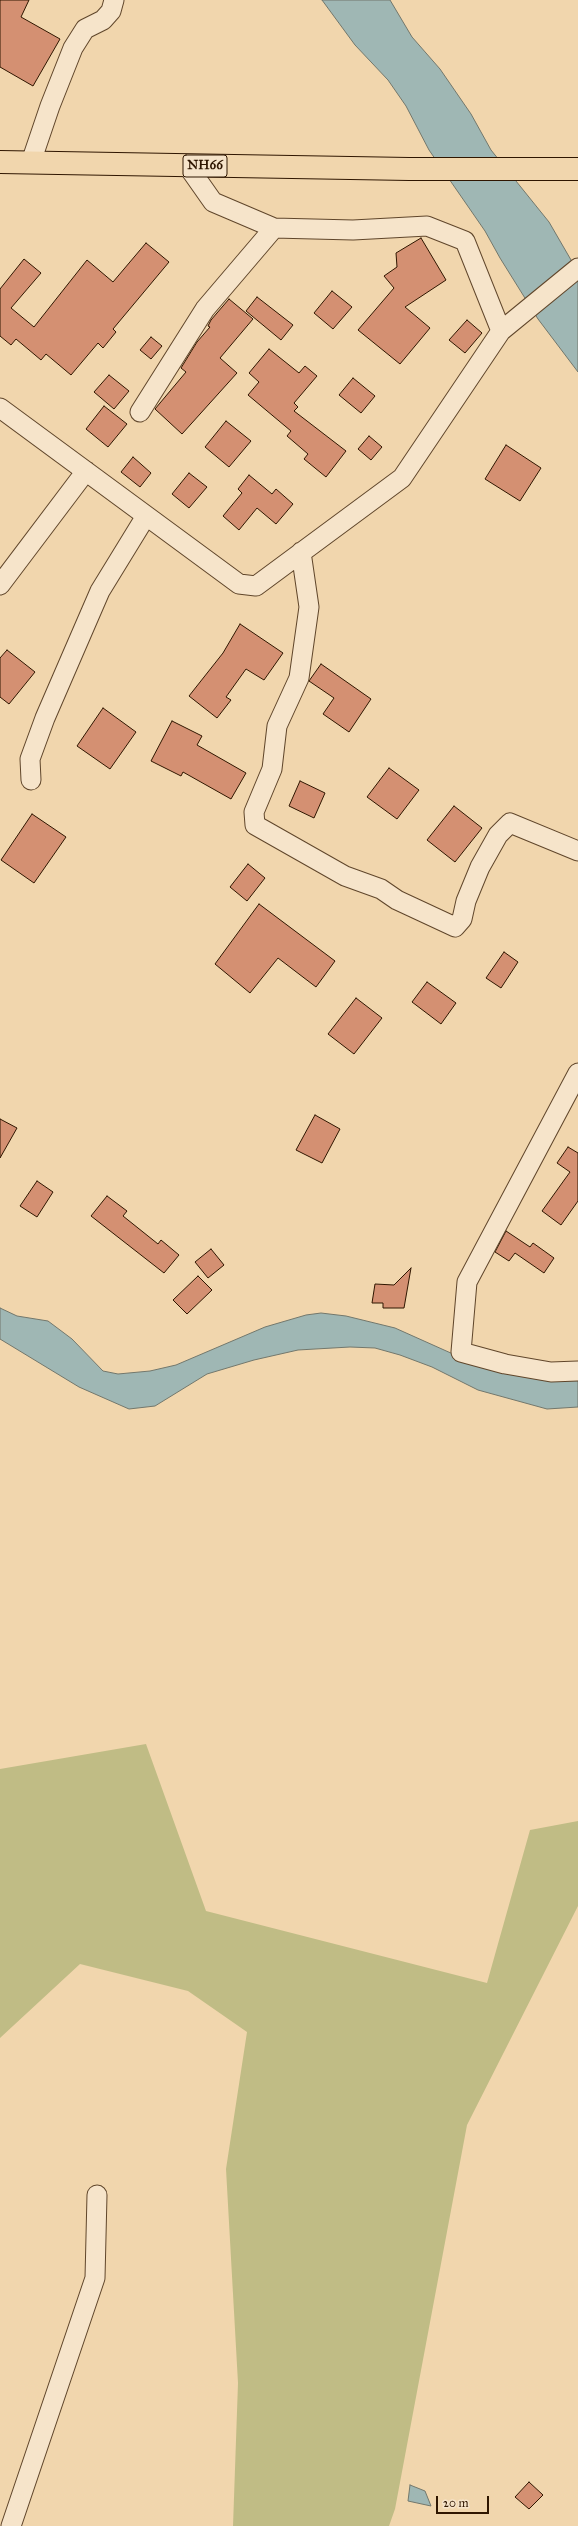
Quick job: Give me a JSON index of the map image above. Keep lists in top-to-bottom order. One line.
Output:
{"streets":{"highway":["NH66"]},"scale_bar":"20 m"}
